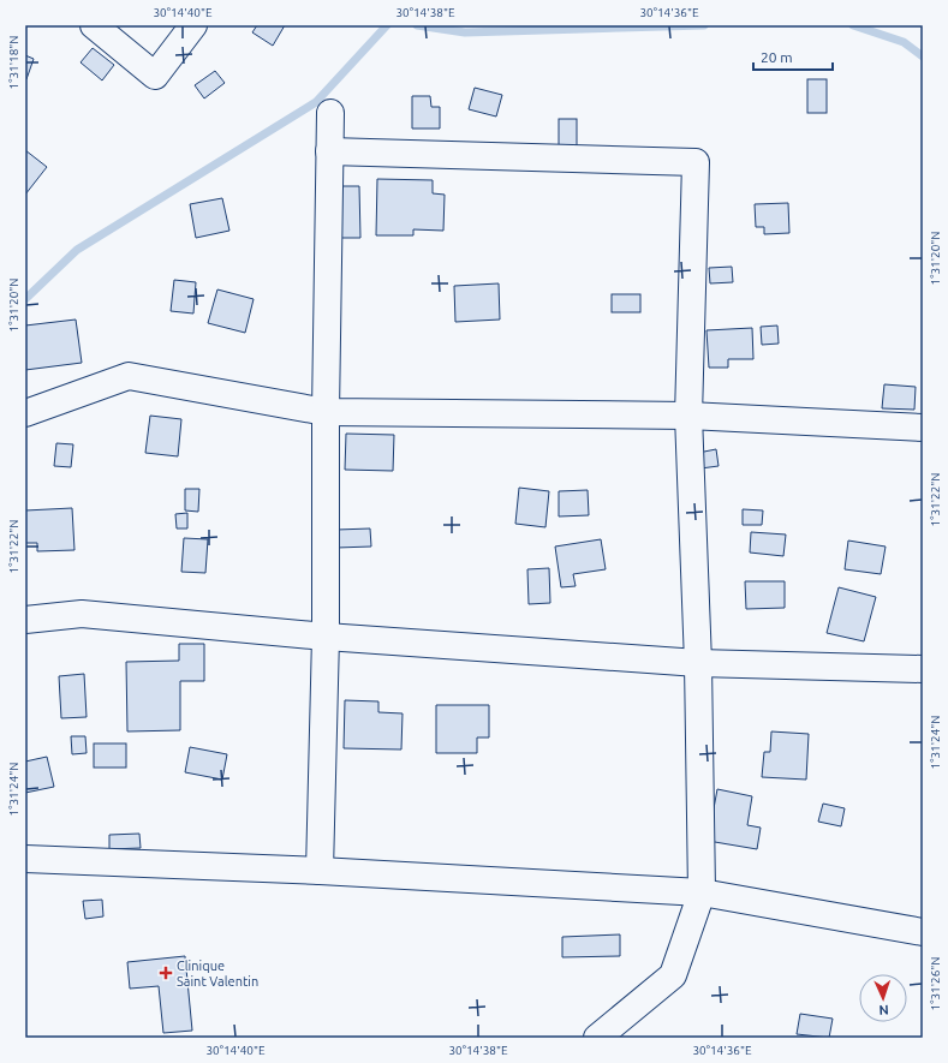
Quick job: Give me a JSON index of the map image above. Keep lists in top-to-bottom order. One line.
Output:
{"places":{"health":["Clinique Saint Valentin"]},"scale_bar":"20 m","north":"bottom","coordinates":["30°14'40\"E","30°14'38\"E","30°14'36\"E","1°31'18\"N","1°31'20\"N","1°31'22\"N","1°31'24\"N","1°31'26\"N"]}
